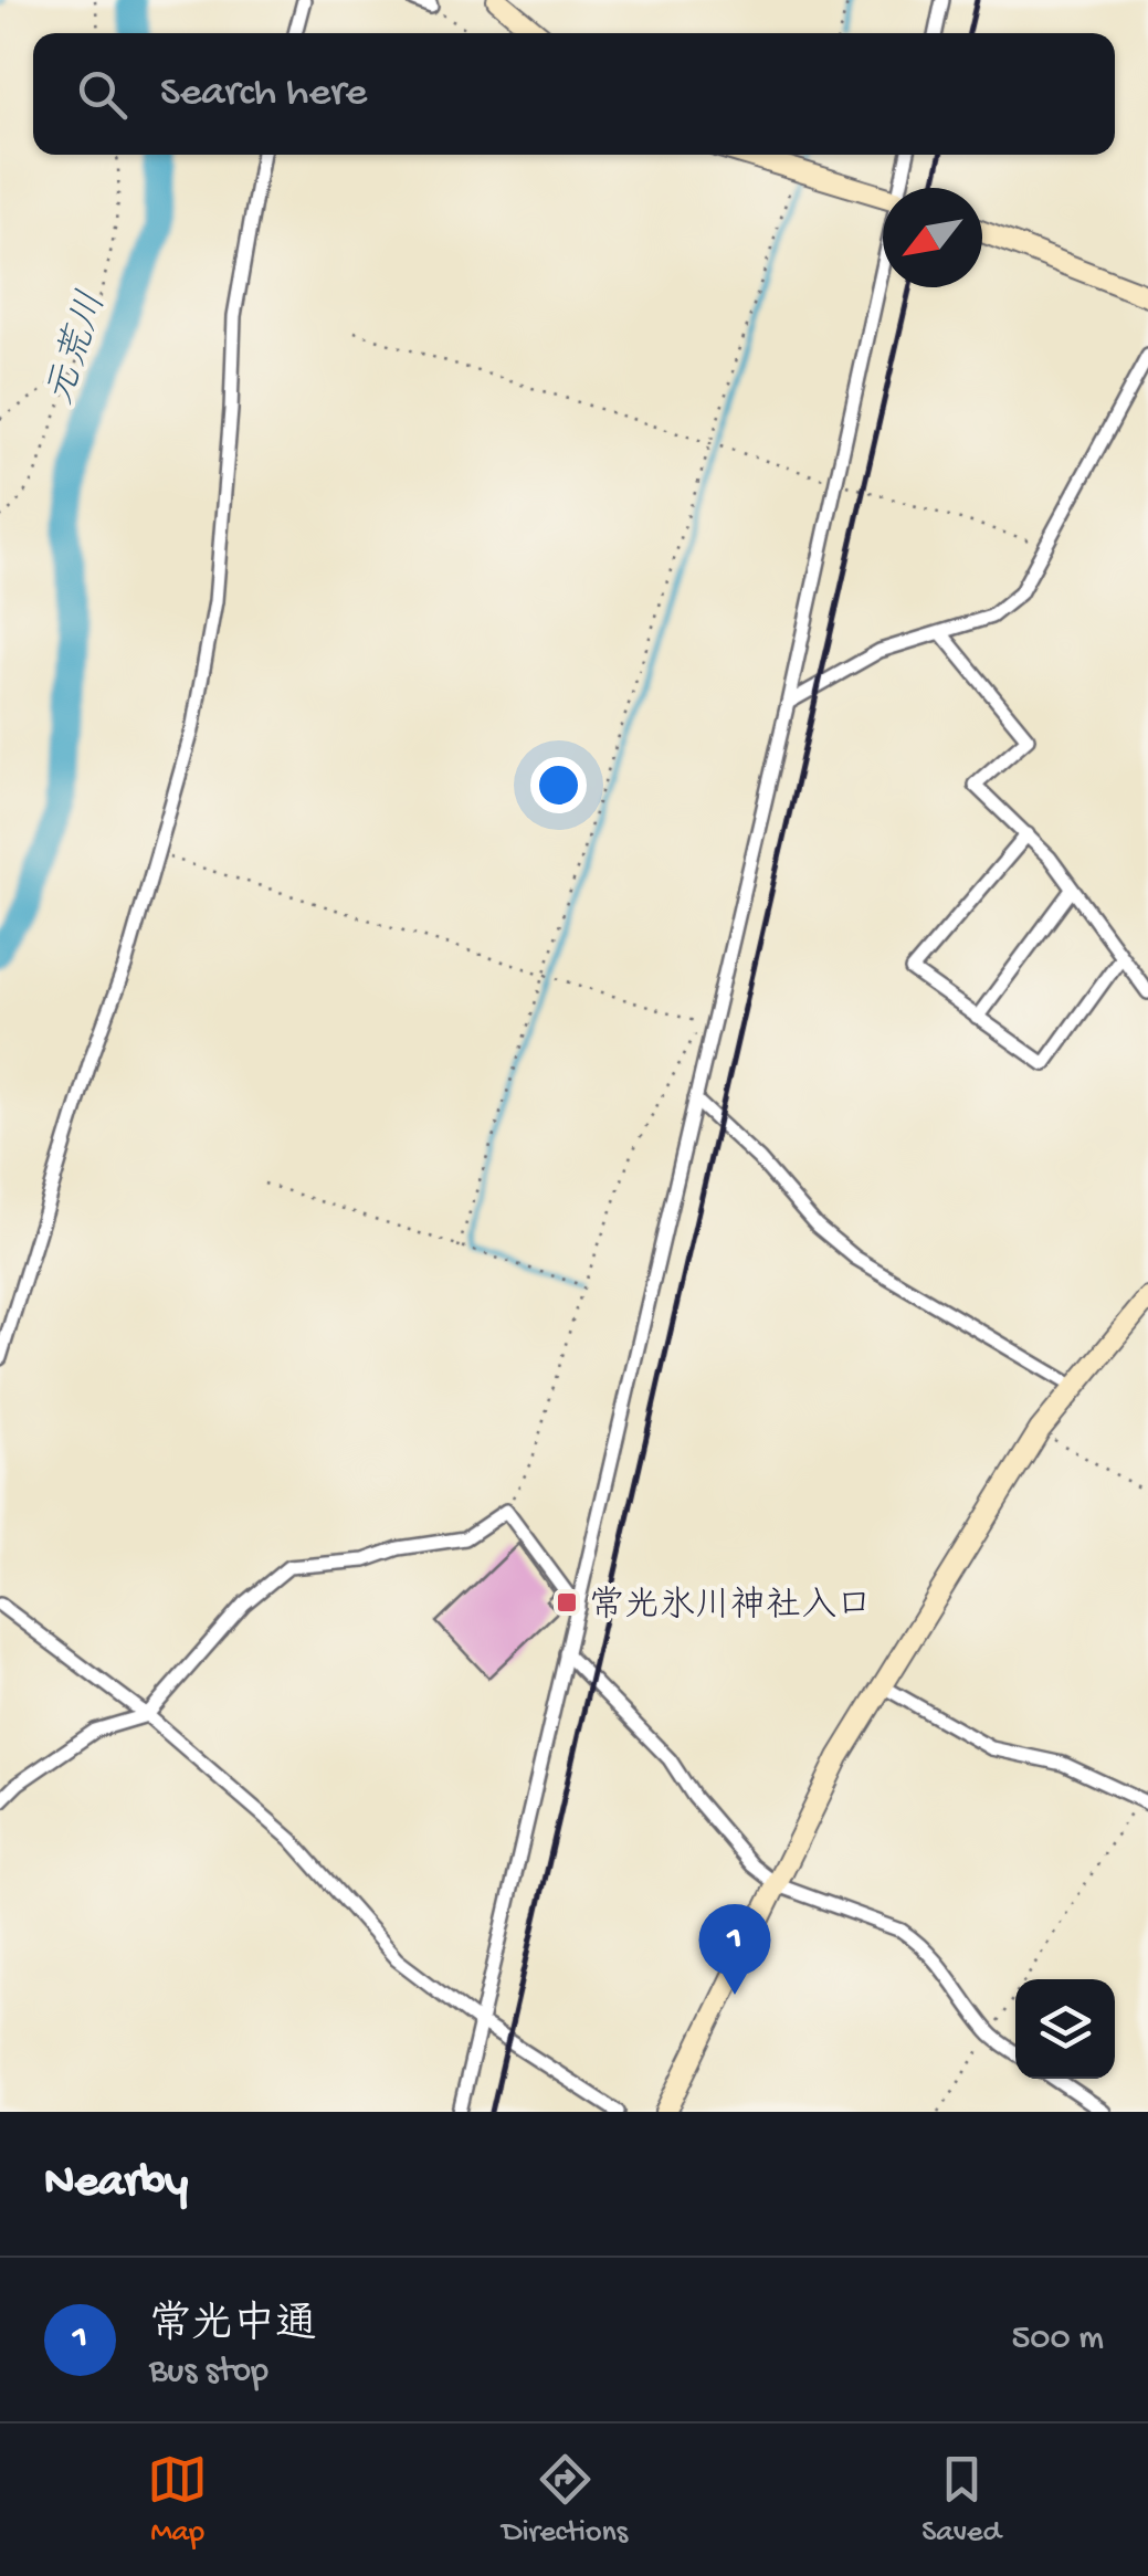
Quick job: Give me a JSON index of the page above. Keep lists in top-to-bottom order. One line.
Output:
{"water":["元荒川"],"places":{"transit":["常光氷川神社入口"]},"north":"bottom left","page":{"search":"Search here","pins":"1","heading":"Nearby","list":[{"mark":"1","name":"常光中通","note":"Bus stop","value":"500 m"}],"nav":["Map","Directions","Saved"]}}
